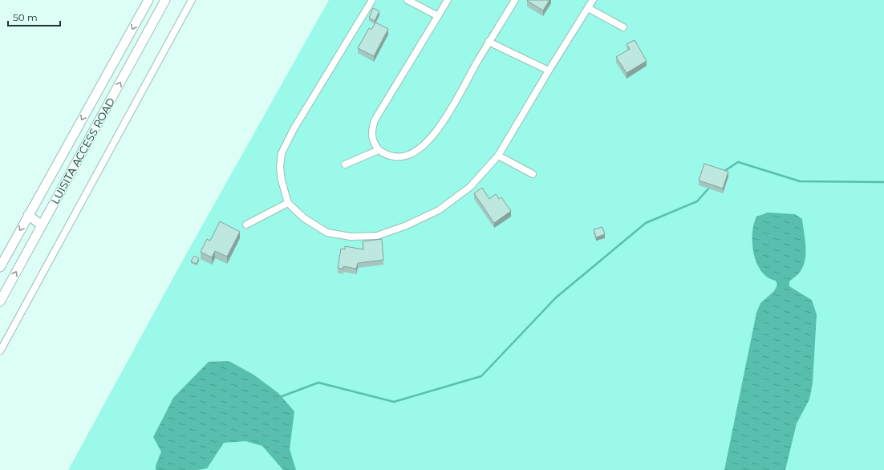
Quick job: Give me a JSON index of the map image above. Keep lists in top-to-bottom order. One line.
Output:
{"streets":{"main road":["LUISITA ACCESS ROAD"]},"scale_bar":"50 m"}
